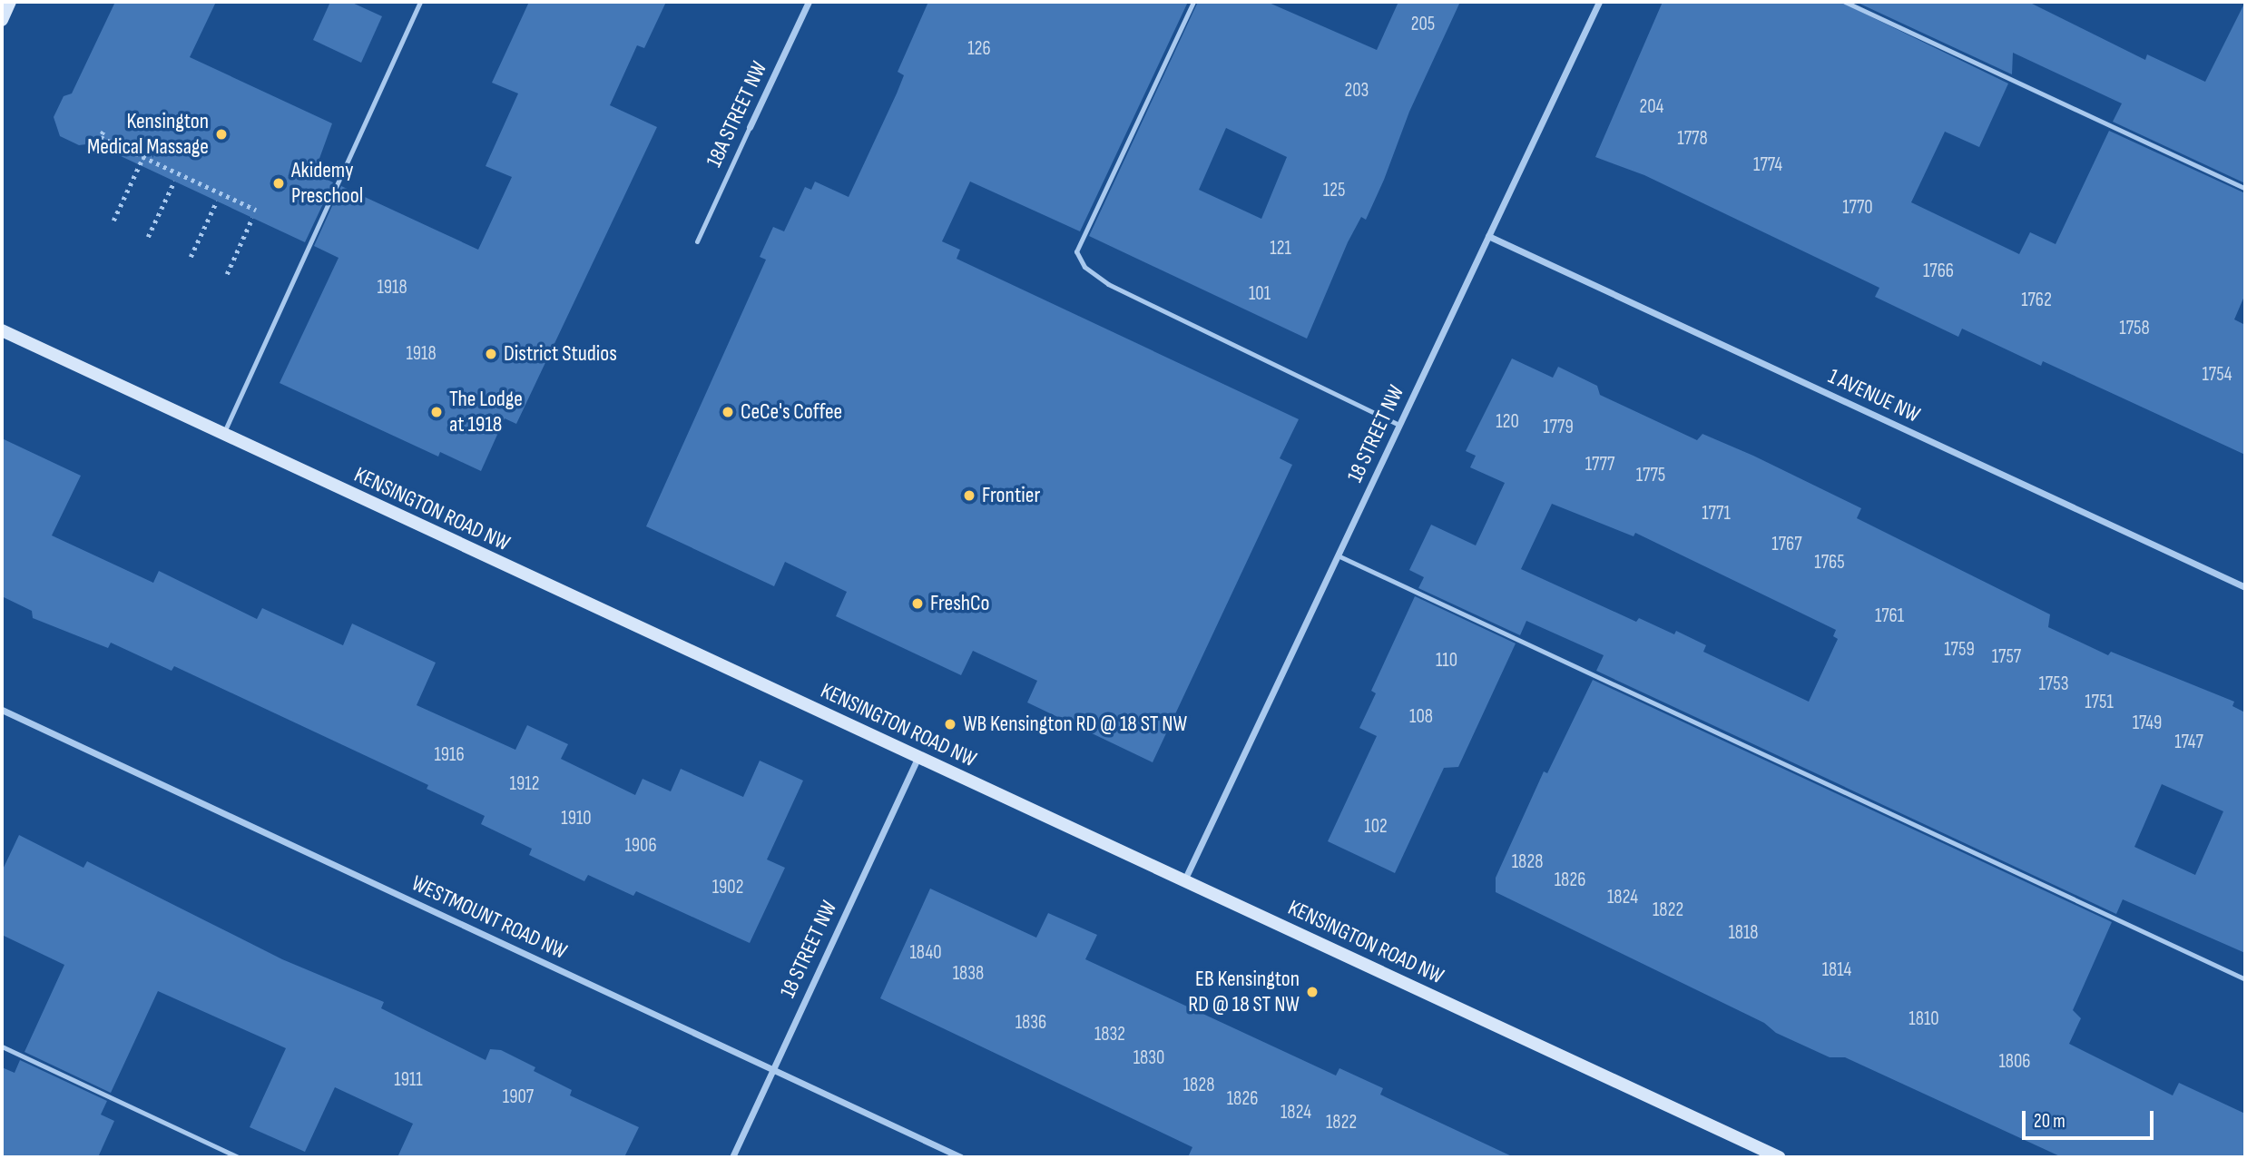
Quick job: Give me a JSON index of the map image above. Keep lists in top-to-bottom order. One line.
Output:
{"streets":{"street":["18A STREET NW","1 AVENUE NW","18 STREET NW","KENSINGTON ROAD NW","WESTMOUNT ROAD NW"]},"crossings":[["1 AVENUE NW","18 STREET NW"],["18 STREET NW","KENSINGTON ROAD NW"],["18 STREET NW","WESTMOUNT ROAD NW"]],"places":["Kensington Medical Massage","Akidemy Preschool","District Studios","The Lodge at 1918","CeCe's Coffee","Frontier","FreshCo","WB Kensington RD @ 18 ST NW","EB Kensington RD @ 18 ST NW"],"house_numbers":["205","126","203","204","1778","1774","125","1770","121","1766","1918","101","1762","1758","1918","1754","120","1779","1777","1775","1771","1767","1765","1761","1759","1757","110","1753","1751","108","1749","1747","1916","1912","1910","102","1906","1828","1826","1902","1824","1822","1818","1840","1814","1838","1810","1836","1832","1830","1806","1911","1828","1907","1826","1824","1822"],"scale_bar":"20 m"}
